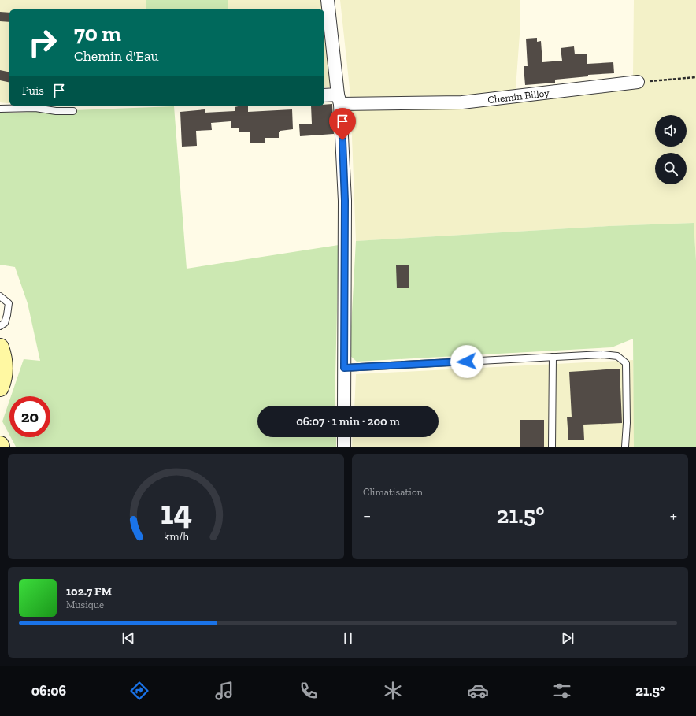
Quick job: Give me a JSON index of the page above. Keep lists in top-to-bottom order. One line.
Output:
{"streets":{"street":["Chemin Billoy"]},"page":{"turn":["70 m","Chemin d'Eau"],"then":"Puis","limit":"20","trip":"06:07 · 1 min · 200 m","tile":"Climatisation","heat":["−","21.5°","+"],"song":["102.7 FM","Musique"],"tabs":["06:06","21.5°"],"gauge":["14","km/h"]}}
